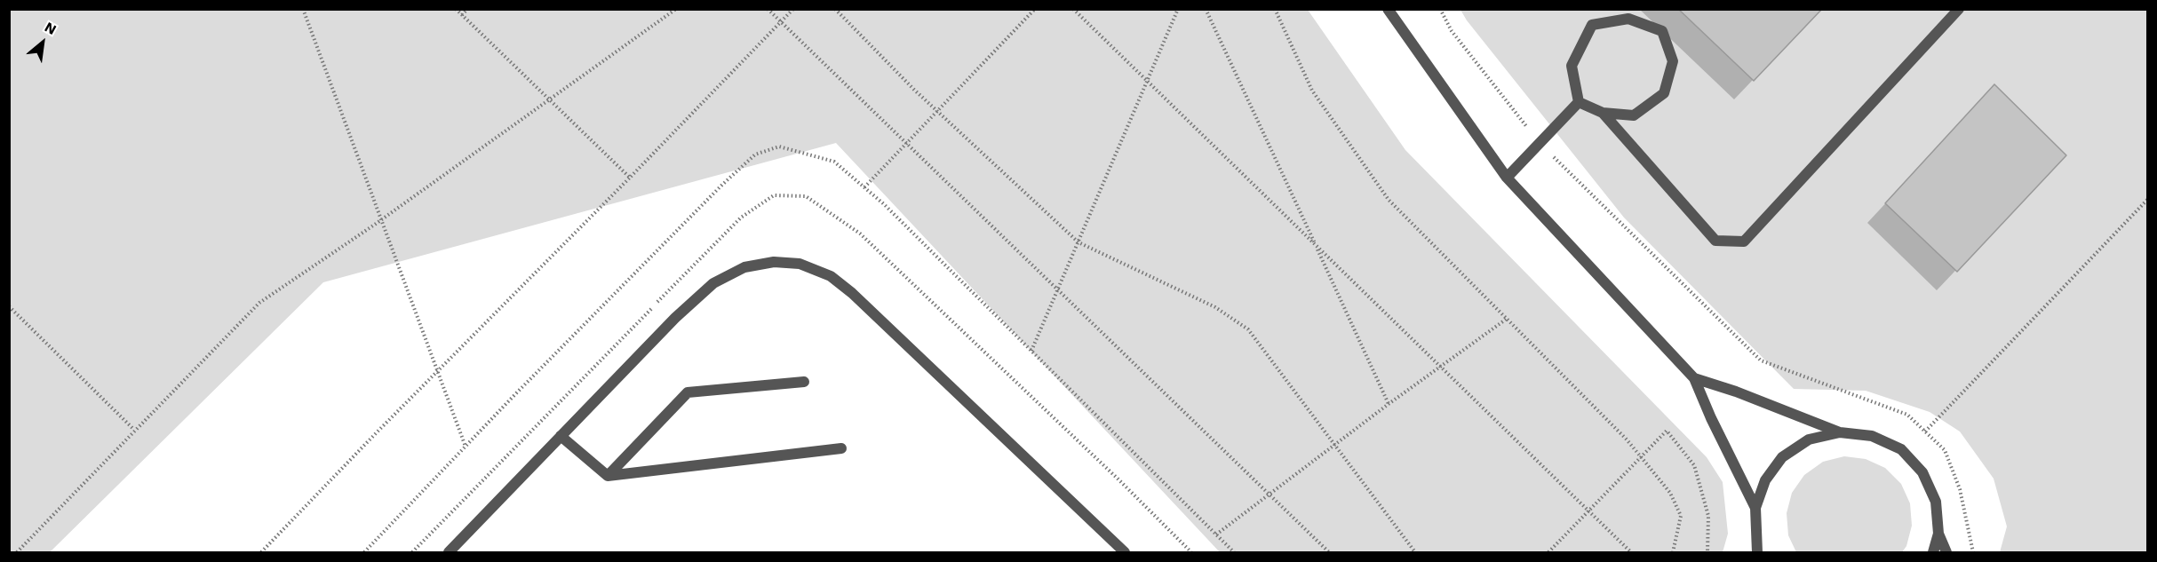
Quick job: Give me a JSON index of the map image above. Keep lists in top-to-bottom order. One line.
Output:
{"north":"top right"}
